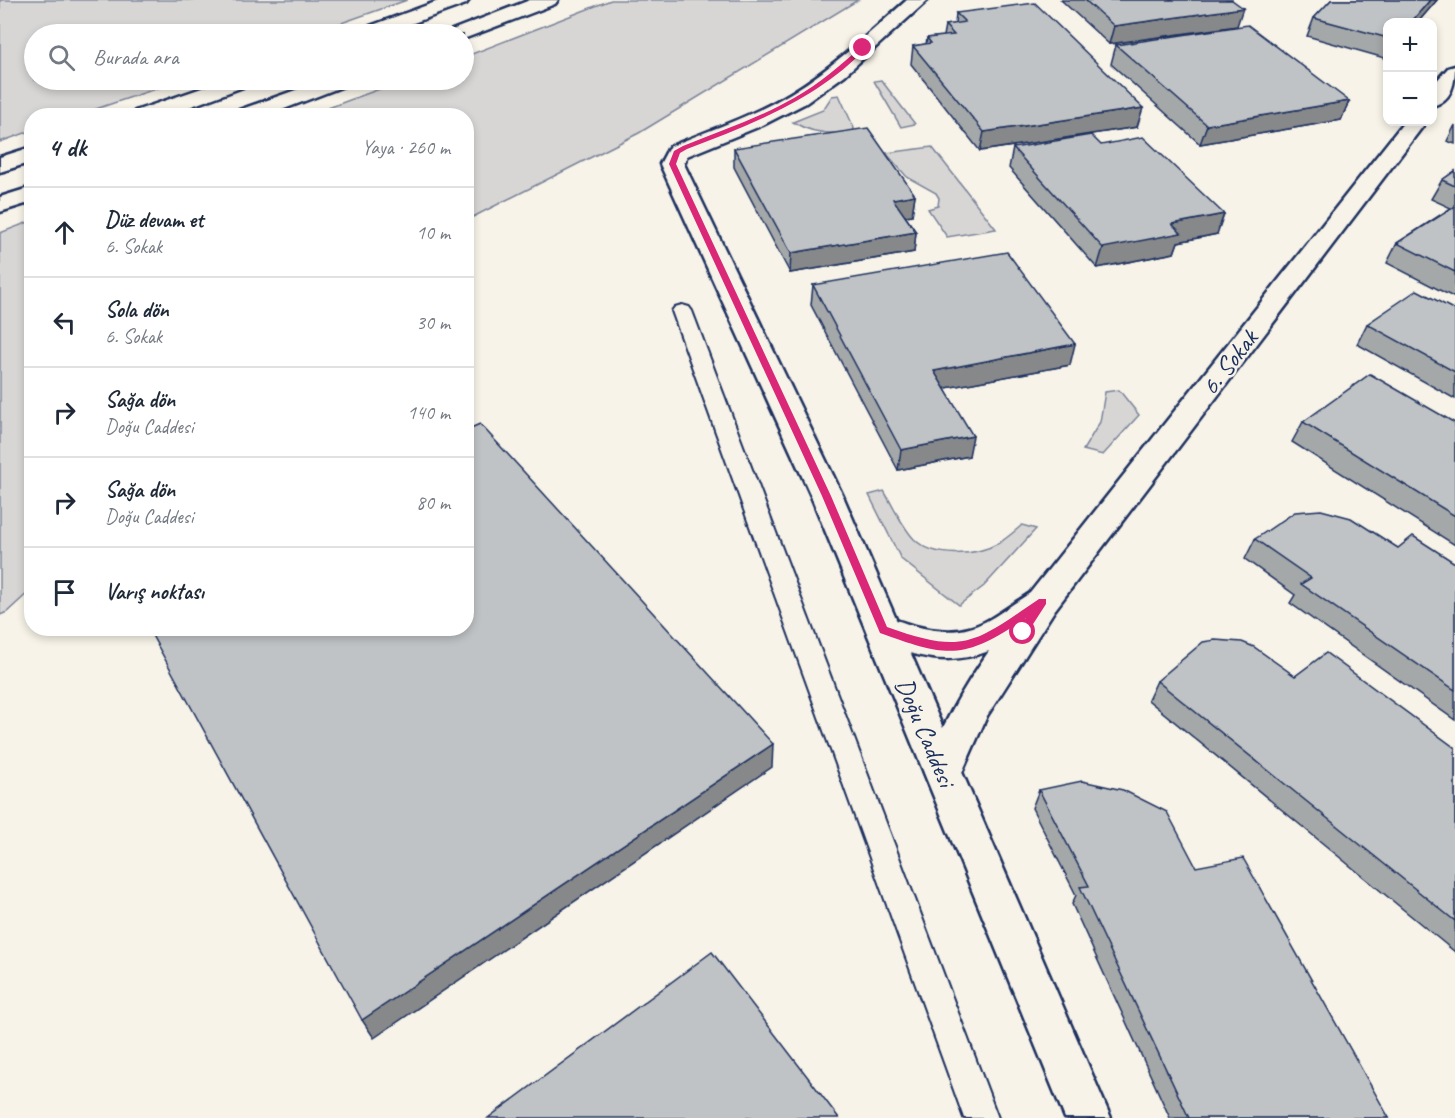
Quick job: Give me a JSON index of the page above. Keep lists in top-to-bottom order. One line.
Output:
{"streets":{"main road":["6. Sokak","Doğu Caddesi"]},"crossings":[["6. Sokak","Doğu Caddesi"]],"page":{"map_buttons":["+","−"],"search":"Burada ara","heading":["4 dk","Yaya · 260 m"],"list":[["Düz devam et","6. Sokak","10 m"],["Sola dön","6. Sokak","30 m"],["Sağa dön","Doğu Caddesi","140 m"],["Sağa dön","Doğu Caddesi","80 m"],"Varış noktası"]}}
